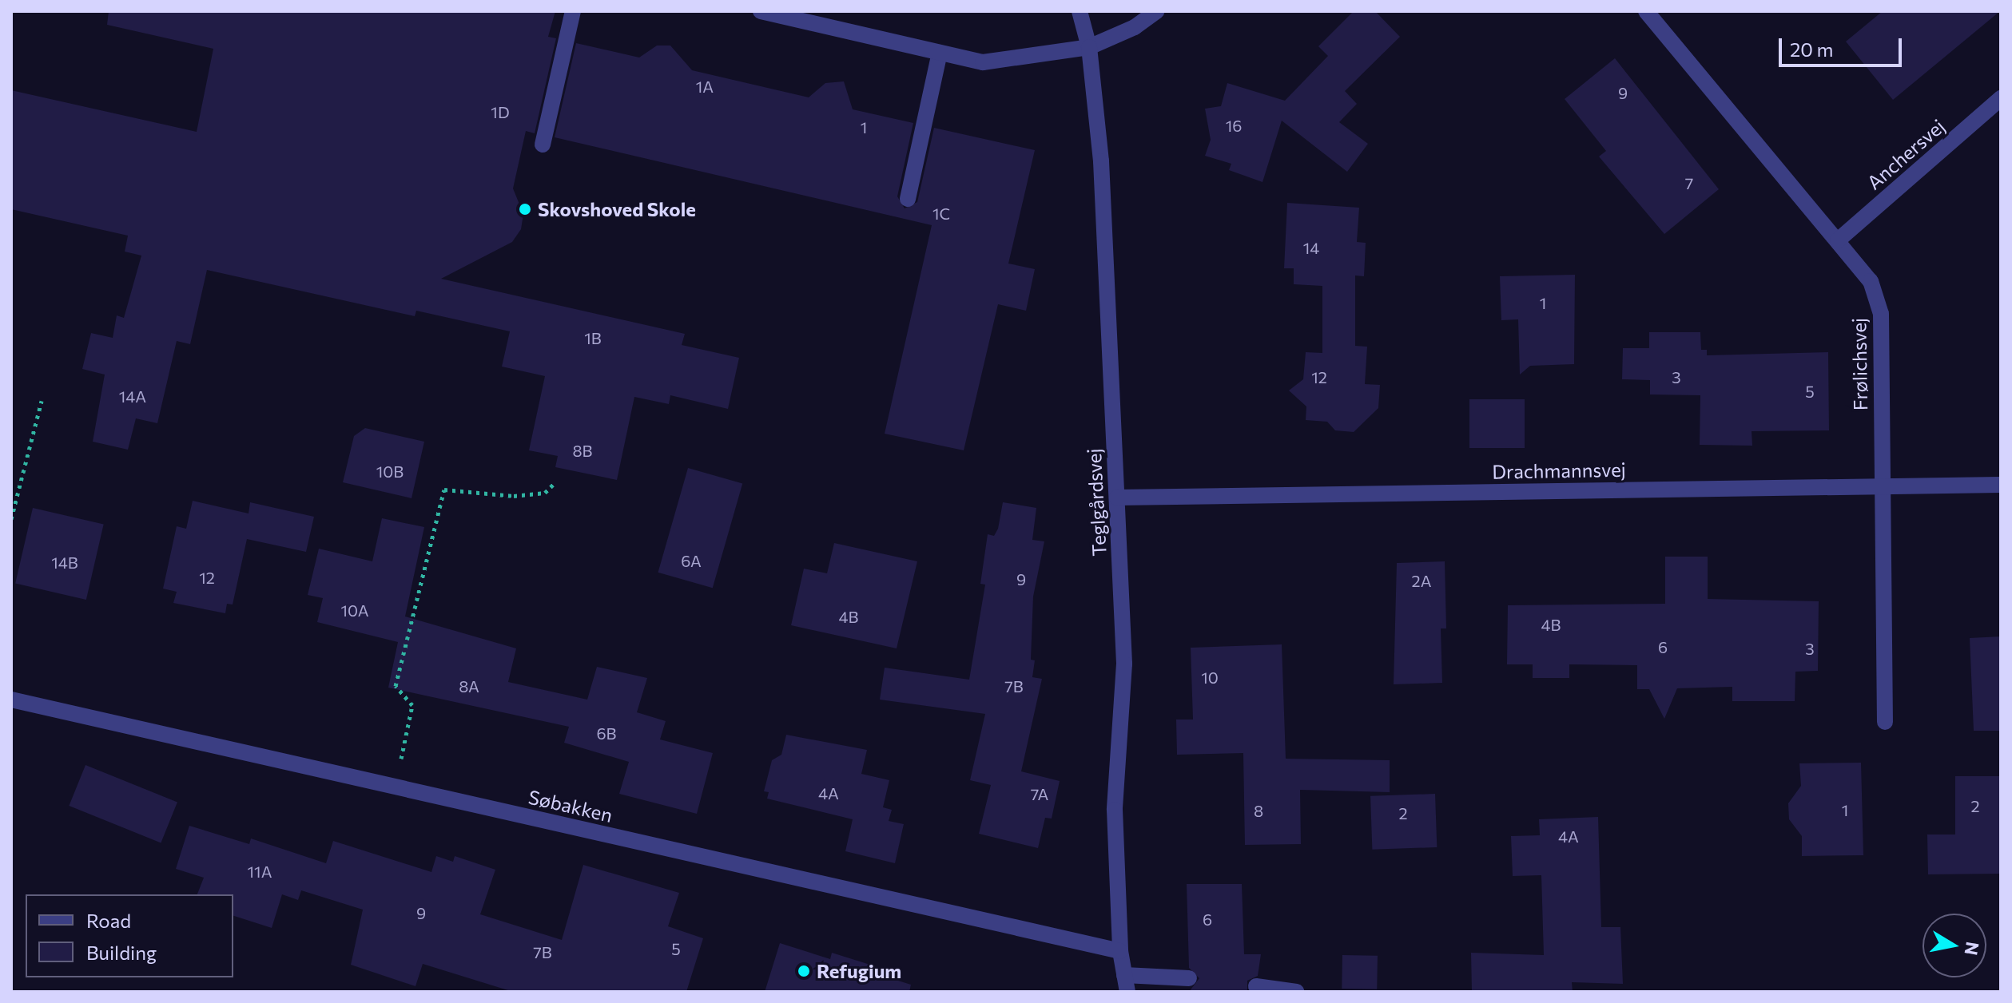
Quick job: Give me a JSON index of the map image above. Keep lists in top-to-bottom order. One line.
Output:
{"streets":{"street":["Anchersvej","Frølichsvej","Drachmannsvej","Teglgårdsvej","Søbakken"]},"crossings":[["Anchersvej","Frølichsvej"],["Frølichsvej","Drachmannsvej"],["Drachmannsvej","Teglgårdsvej"],["Teglgårdsvej","Søbakken"]],"places":["Skovshoved Skole","Refugium"],"house_numbers":["1A","9","1D","16","1","7","1C","14","1","1B","12","3","5","14A","8B","10B","6A","14B","12","9","2A","10A","4B","4B","6","3","10","8A","7B","6B","4A","7A","2","1","8","2","4A","11A","9","6","5","7B"],"legend":["Road","Building"],"scale_bar":"20 m","north":"right"}
